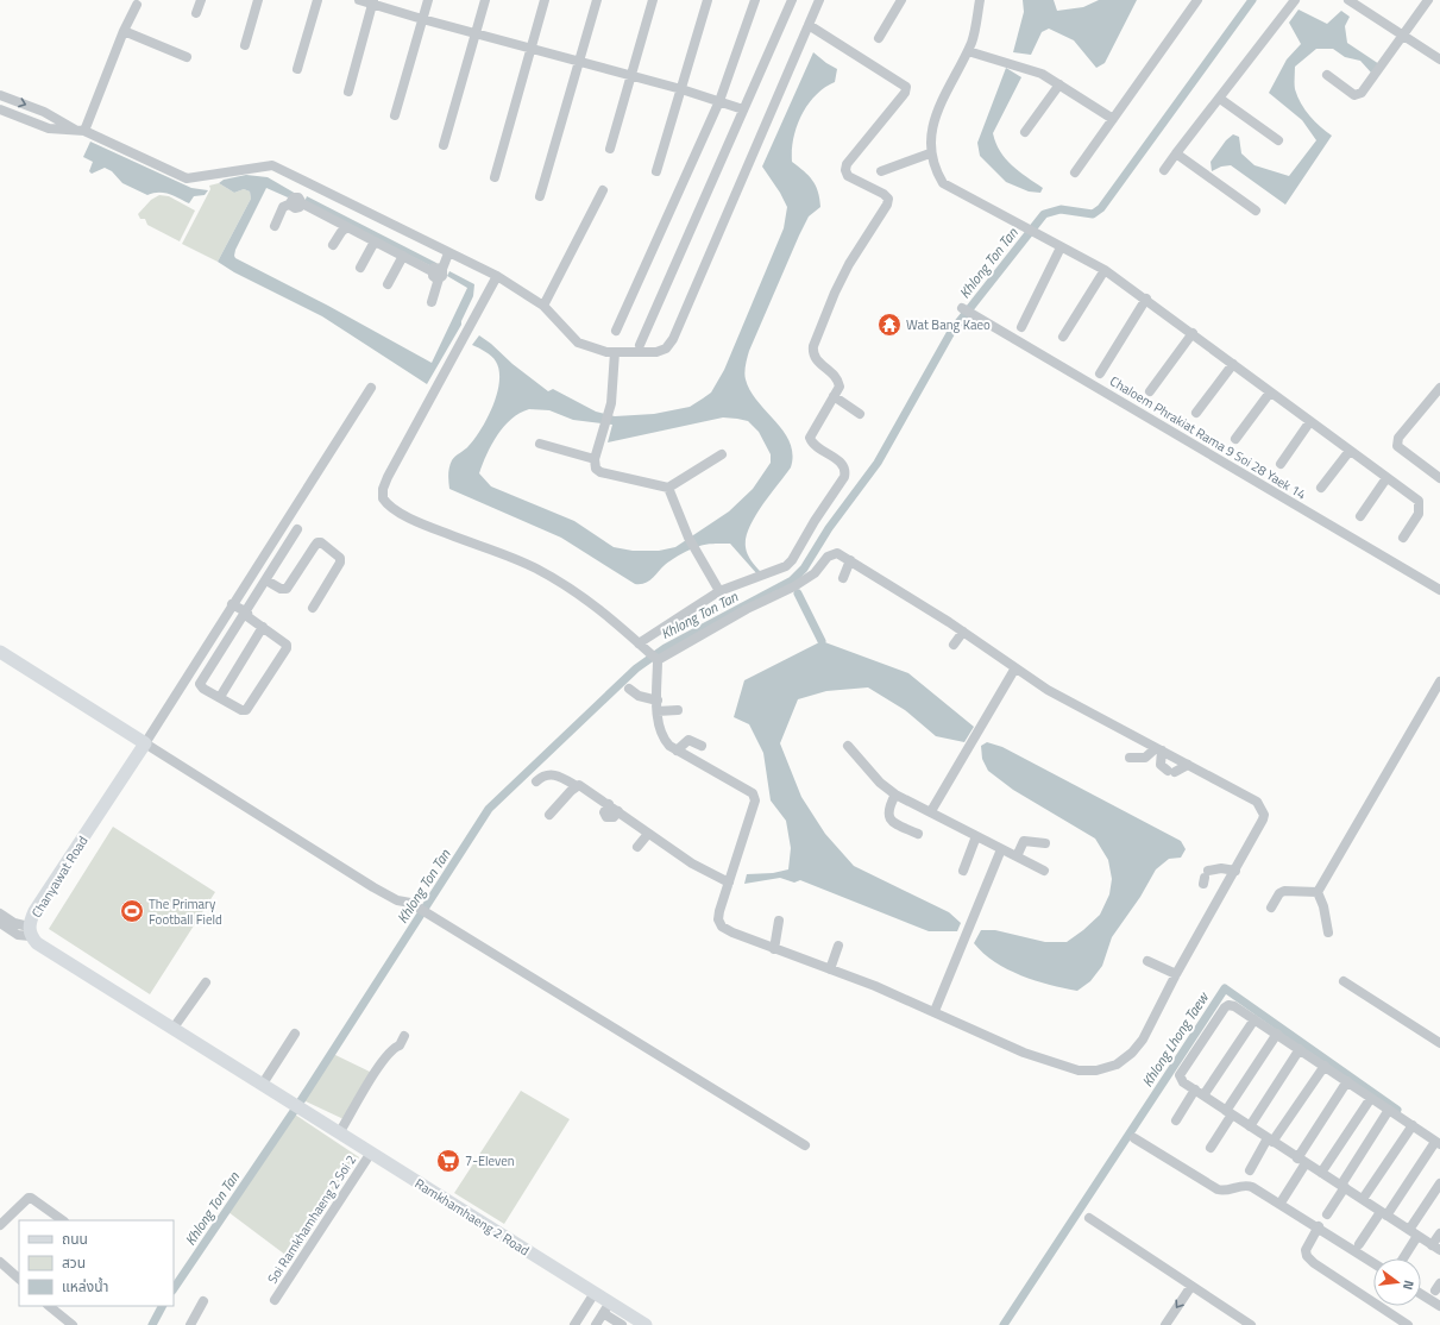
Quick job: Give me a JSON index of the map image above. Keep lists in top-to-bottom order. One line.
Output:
{"streets":{"main road":["Chanyawat Road","Ramkhamhaeng 2 Road"],"street":["Chaloem Phrakiat Rama 9 Soi 28 Yaek 14","Soi Ramkhamhaeng 2 Soi 2"]},"crossings":[["Ramkhamhaeng 2 Road","Soi Ramkhamhaeng 2 Soi 2"]],"water":["Khlong Ton Tan","Khlong Lhong Taew"],"places":{"temple":["Wat Bang Kaeo"],"sports":["The Primary Football Field"],"supermarket":["7-Eleven"]},"legend":["ถนน","สวน","แหล่งน้ำ"],"north":"right"}
